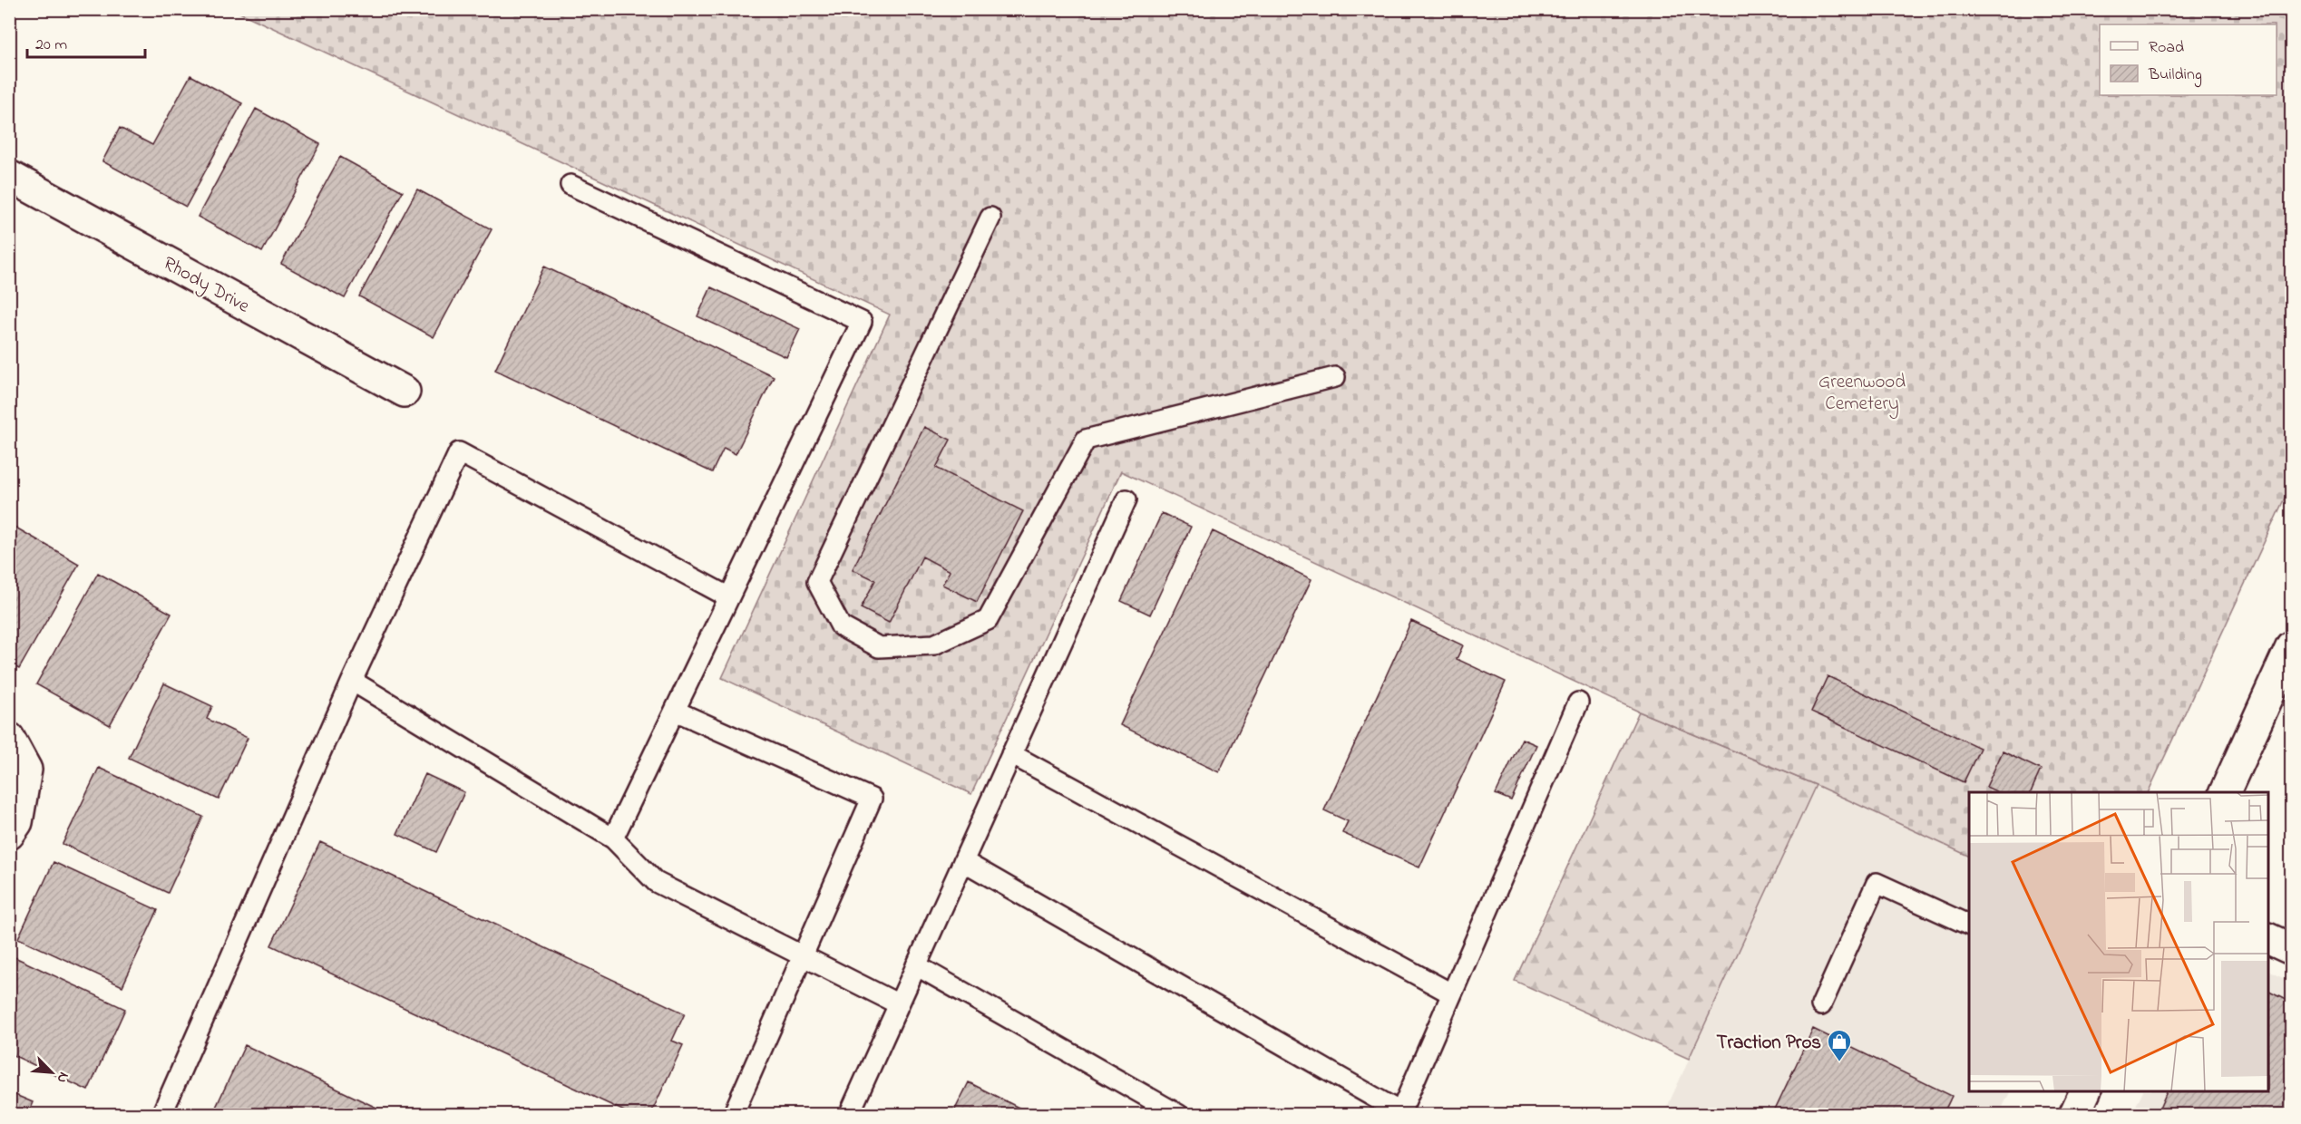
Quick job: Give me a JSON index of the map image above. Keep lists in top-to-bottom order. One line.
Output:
{"streets":{"street":["Rhody Drive"]},"parks":["Greenwood Cemetery"],"places":{"shop":["Traction Pros"]},"legend":["Road","Building"],"scale_bar":"20 m","north":"bottom right"}
